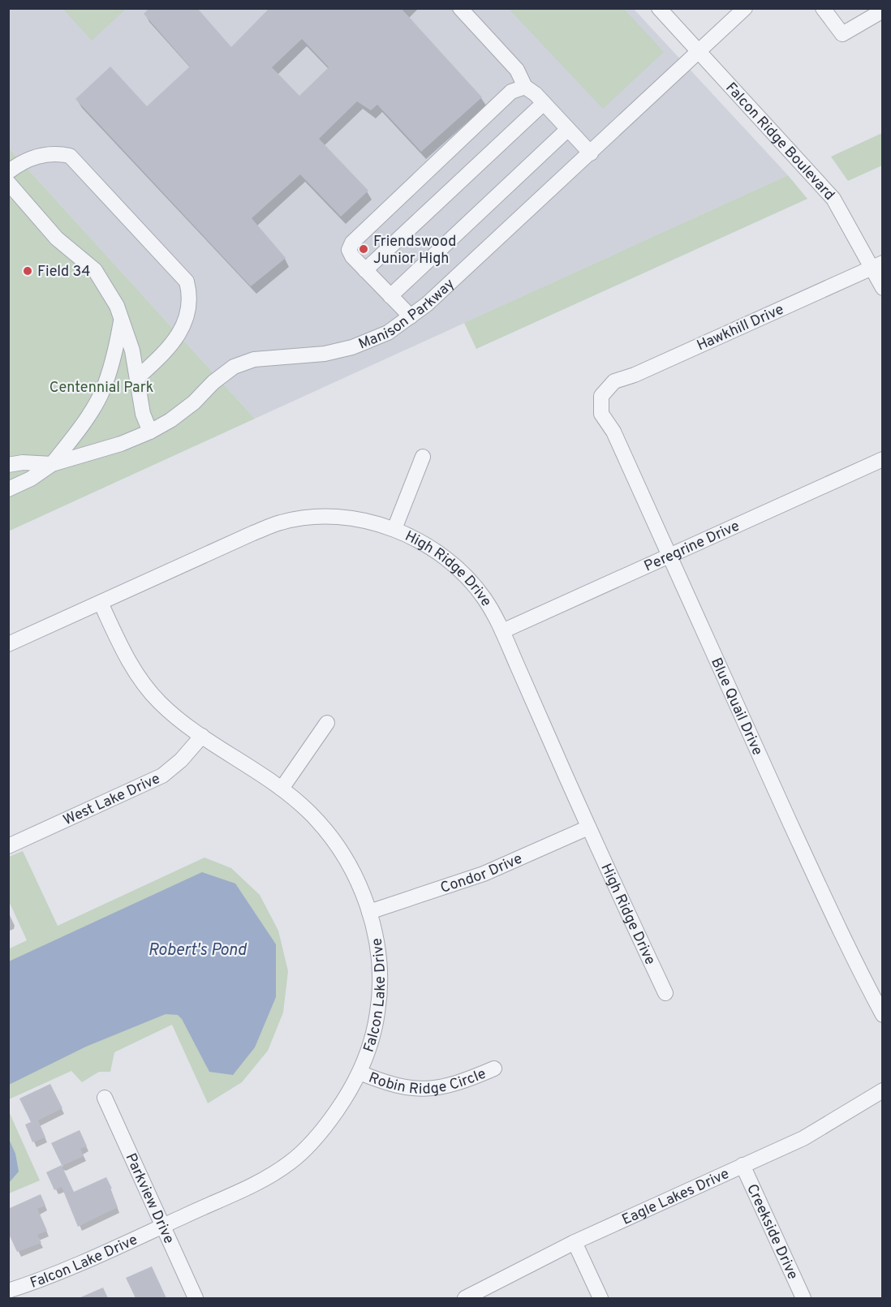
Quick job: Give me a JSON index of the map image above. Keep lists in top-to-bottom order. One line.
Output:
{"streets":{"street":["Falcon Ridge Boulevard","Manison Parkway","Hawkhill Drive","Peregrine Drive","High Ridge Drive","Blue Quail Drive","West Lake Drive","Condor Drive","Falcon Lake Drive","Robin Ridge Circle","Eagle Lakes Drive","Parkview Drive","Creekside Drive"]},"crossings":[["Falcon Ridge Boulevard","Manison Parkway"],["Falcon Ridge Boulevard","Hawkhill Drive"],["Hawkhill Drive","Blue Quail Drive"],["Peregrine Drive","High Ridge Drive"],["Peregrine Drive","Blue Quail Drive"],["High Ridge Drive","Condor Drive"],["High Ridge Drive","Falcon Lake Drive"],["West Lake Drive","Falcon Lake Drive"],["Condor Drive","Falcon Lake Drive"],["Falcon Lake Drive","Robin Ridge Circle"],["Falcon Lake Drive","Parkview Drive"],["Eagle Lakes Drive","Creekside Drive"]],"water":["Robert's Pond"],"parks":["Centennial Park"],"places":["Friendswood Junior High","Field 34"]}
